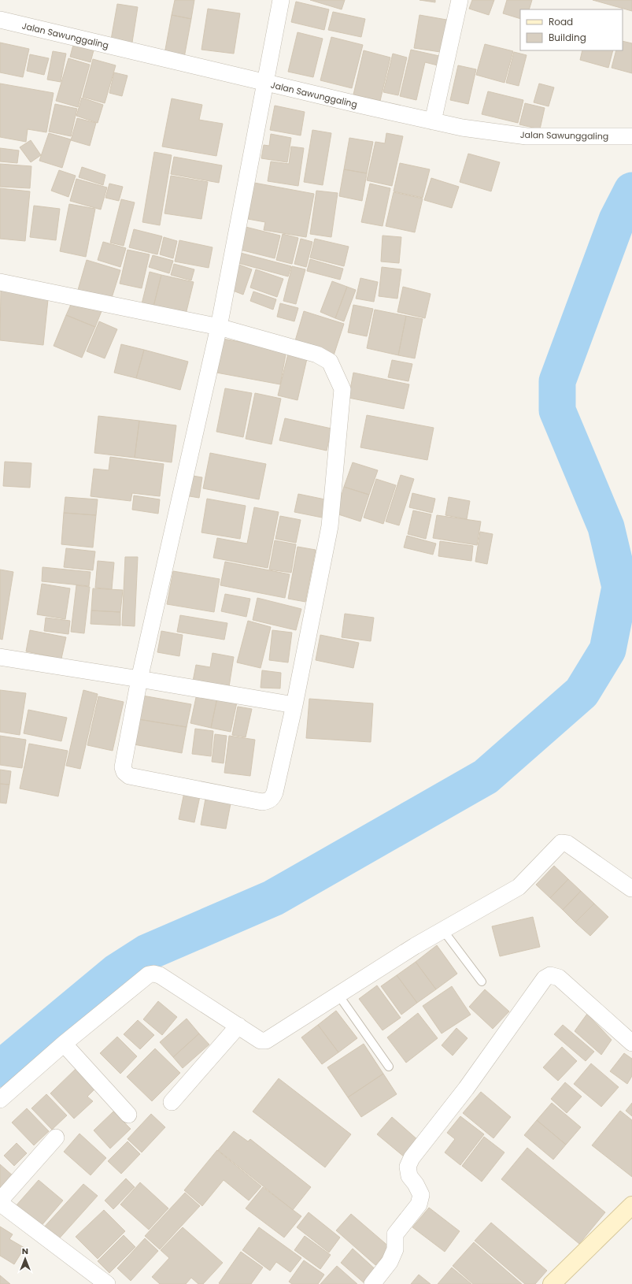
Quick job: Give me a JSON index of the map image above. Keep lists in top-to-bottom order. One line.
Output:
{"streets":{"street":["Jalan Sawunggaling"]},"legend":["Road","Building"],"north":"top"}
